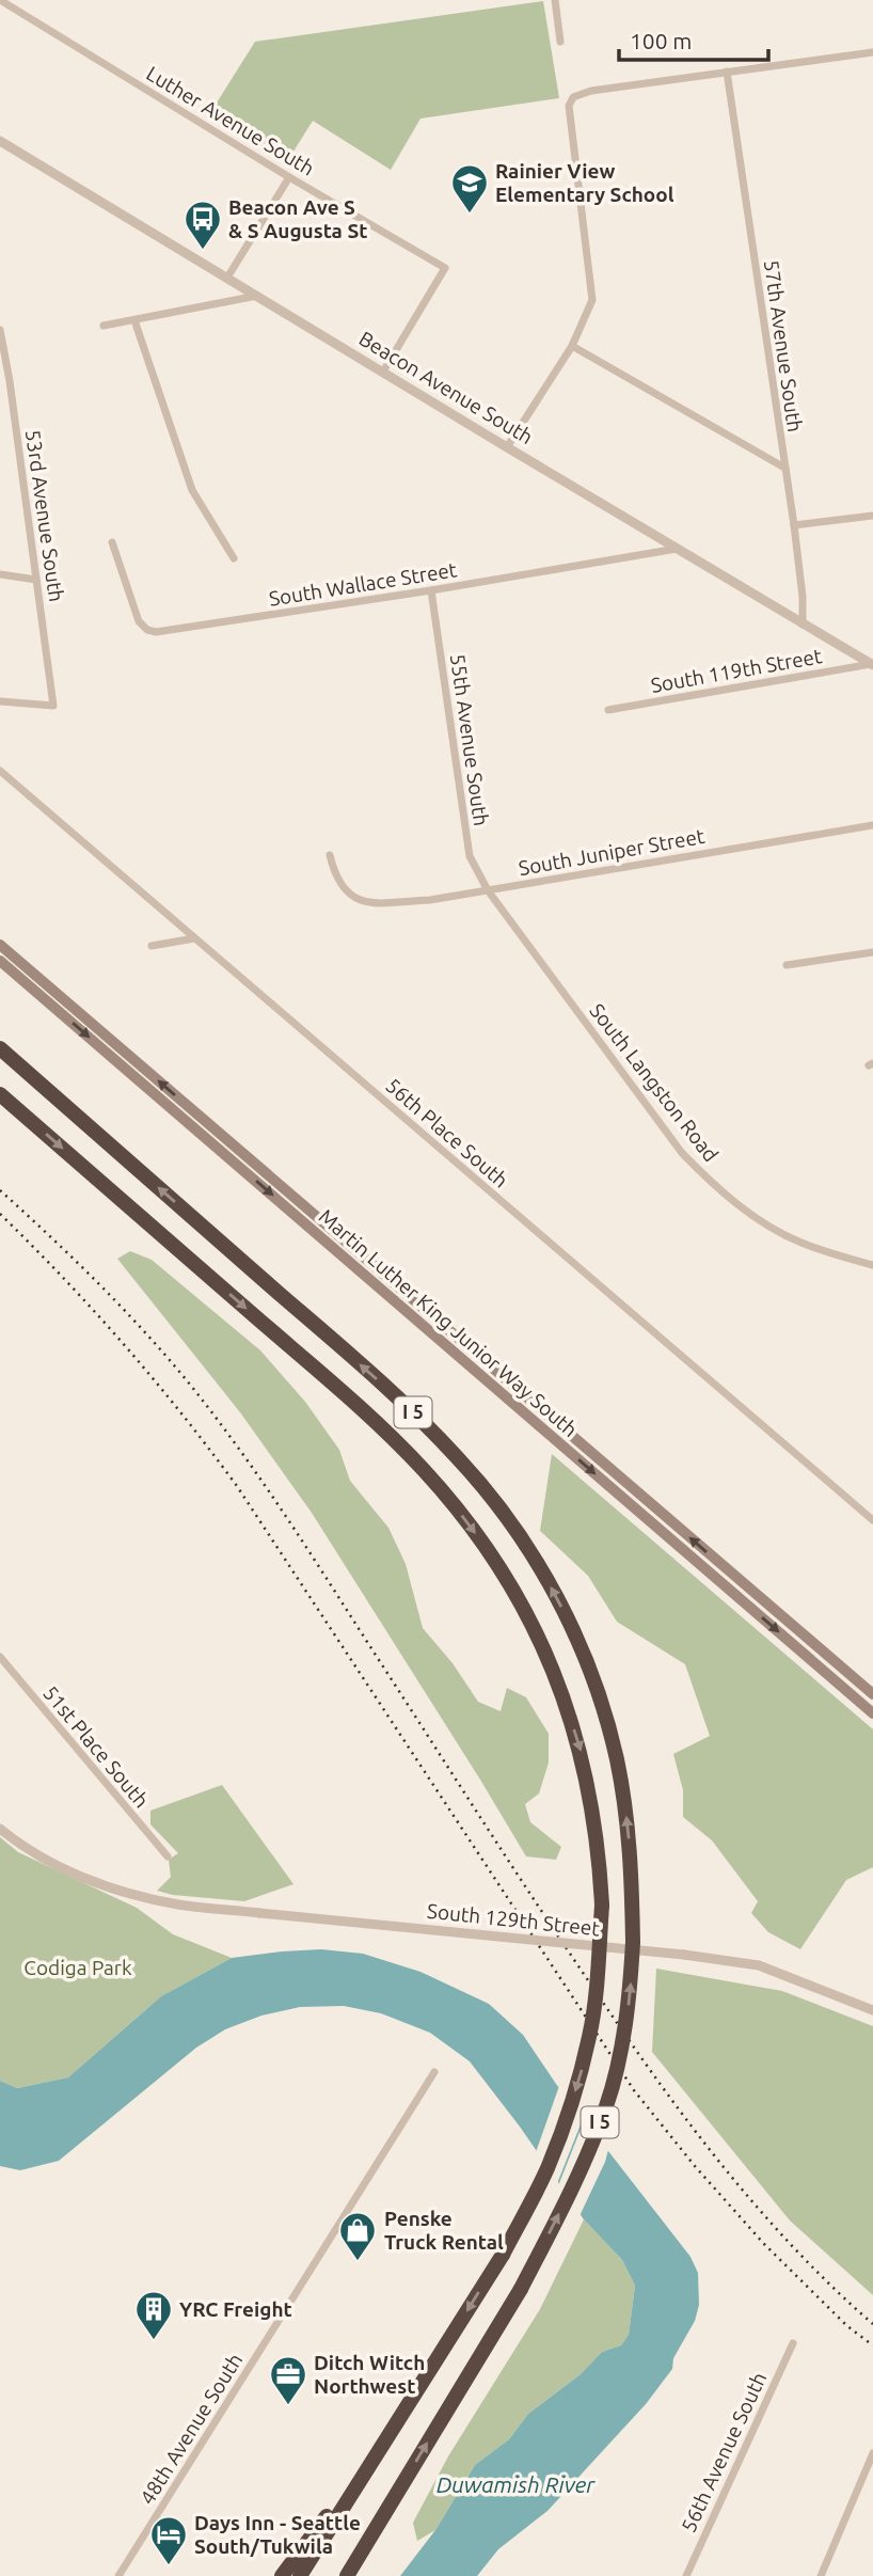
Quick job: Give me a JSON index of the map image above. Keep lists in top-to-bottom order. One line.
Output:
{"streets":{"highway":["I 5"],"main road":["Martin Luther King Junior Way South"],"street":["Luther Avenue South","57th Avenue South","Beacon Avenue South","53rd Avenue South","South Wallace Street","South 119th Street","55th Avenue South","South Juniper Street","South Langston Road","56th Place South","51st Place South","South 129th Street","48th Avenue South","56th Avenue South"]},"crossings":[["Luther Avenue South","Beacon Avenue South"],["57th Avenue South","Beacon Avenue South"],["Beacon Avenue South","South Wallace Street"],["Beacon Avenue South","South 119th Street"],["South Wallace Street","55th Avenue South"],["55th Avenue South","South Juniper Street"],["55th Avenue South","South Langston Road"],["South Juniper Street","South Langston Road"]],"water":["Duwamish River"],"parks":["Codiga Park"],"places":{"school or university":["Rainier View Elementary School"],"bus stop":["Beacon Ave S & S Augusta St"],"shop":["Penske Truck Rental"],"building":["YRC Freight"],"office":["Ditch Witch Northwest"],"hotel":["Days Inn - Seattle South/Tukwila"]},"scale_bar":"100 m"}
